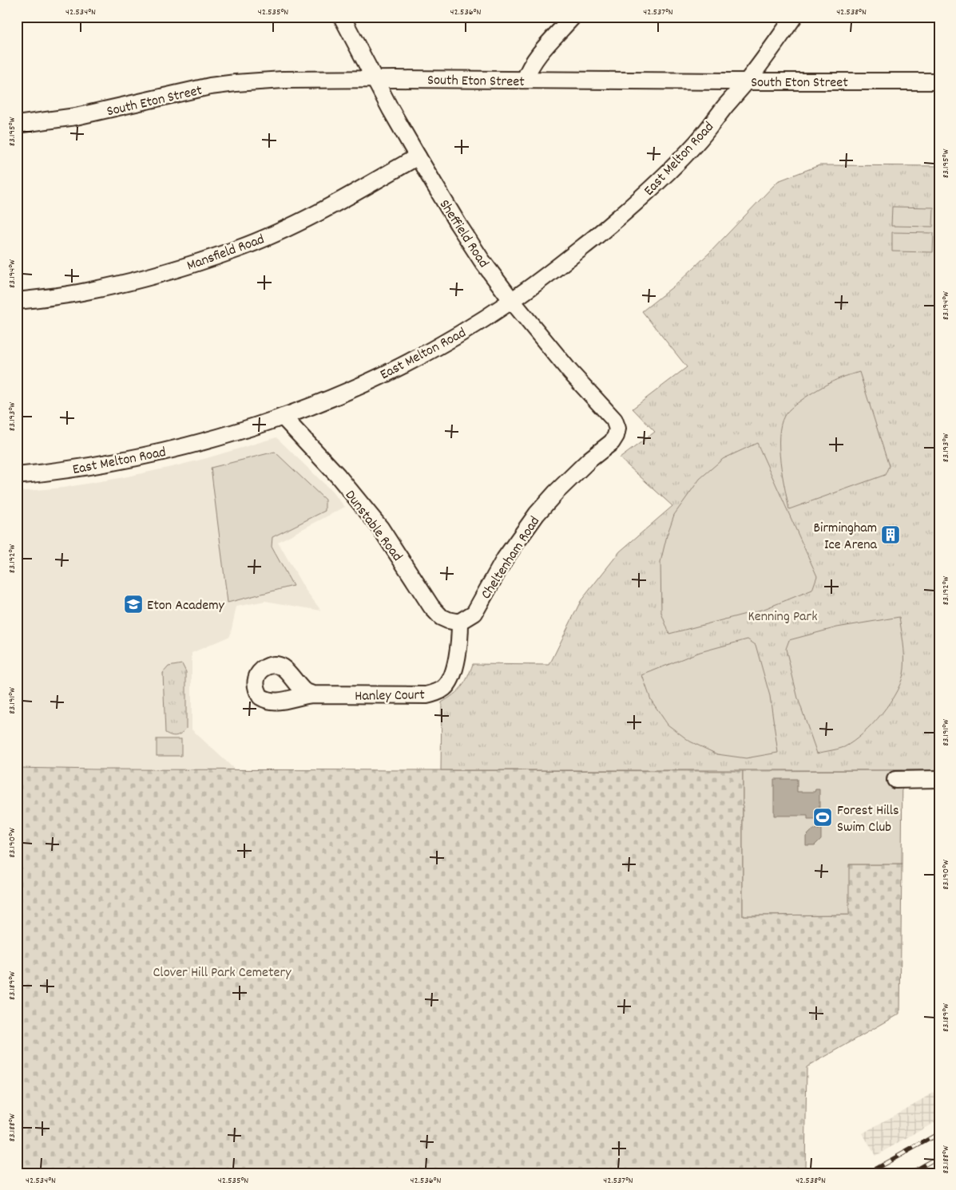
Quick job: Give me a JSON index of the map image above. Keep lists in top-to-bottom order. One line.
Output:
{"streets":{"street":["South Eton Street","East Melton Road","Sheffield Road","Mansfield Road","Dunstable Road","Cheltenham Road","Hanley Court"]},"crossings":[["South Eton Street","East Melton Road"],["South Eton Street","Sheffield Road"],["East Melton Road","Sheffield Road"],["East Melton Road","Dunstable Road"],["Sheffield Road","Mansfield Road"],["Sheffield Road","Cheltenham Road"],["Dunstable Road","Cheltenham Road"],["Dunstable Road","Hanley Court"],["Cheltenham Road","Hanley Court"]],"parks":["Kenning Park","Clover Hill Park Cemetery"],"places":{"building":["Birmingham Ice Arena"],"school or university":["Eton Academy"],"sports":["Forest Hills Swim Club"]},"coordinates":["42.534°N","42.535°N","42.536°N","42.537°N","42.538°N","83.195°W","83.194°W","83.193°W","83.192°W","83.191°W","83.190°W","83.189°W","83.188°W"]}
